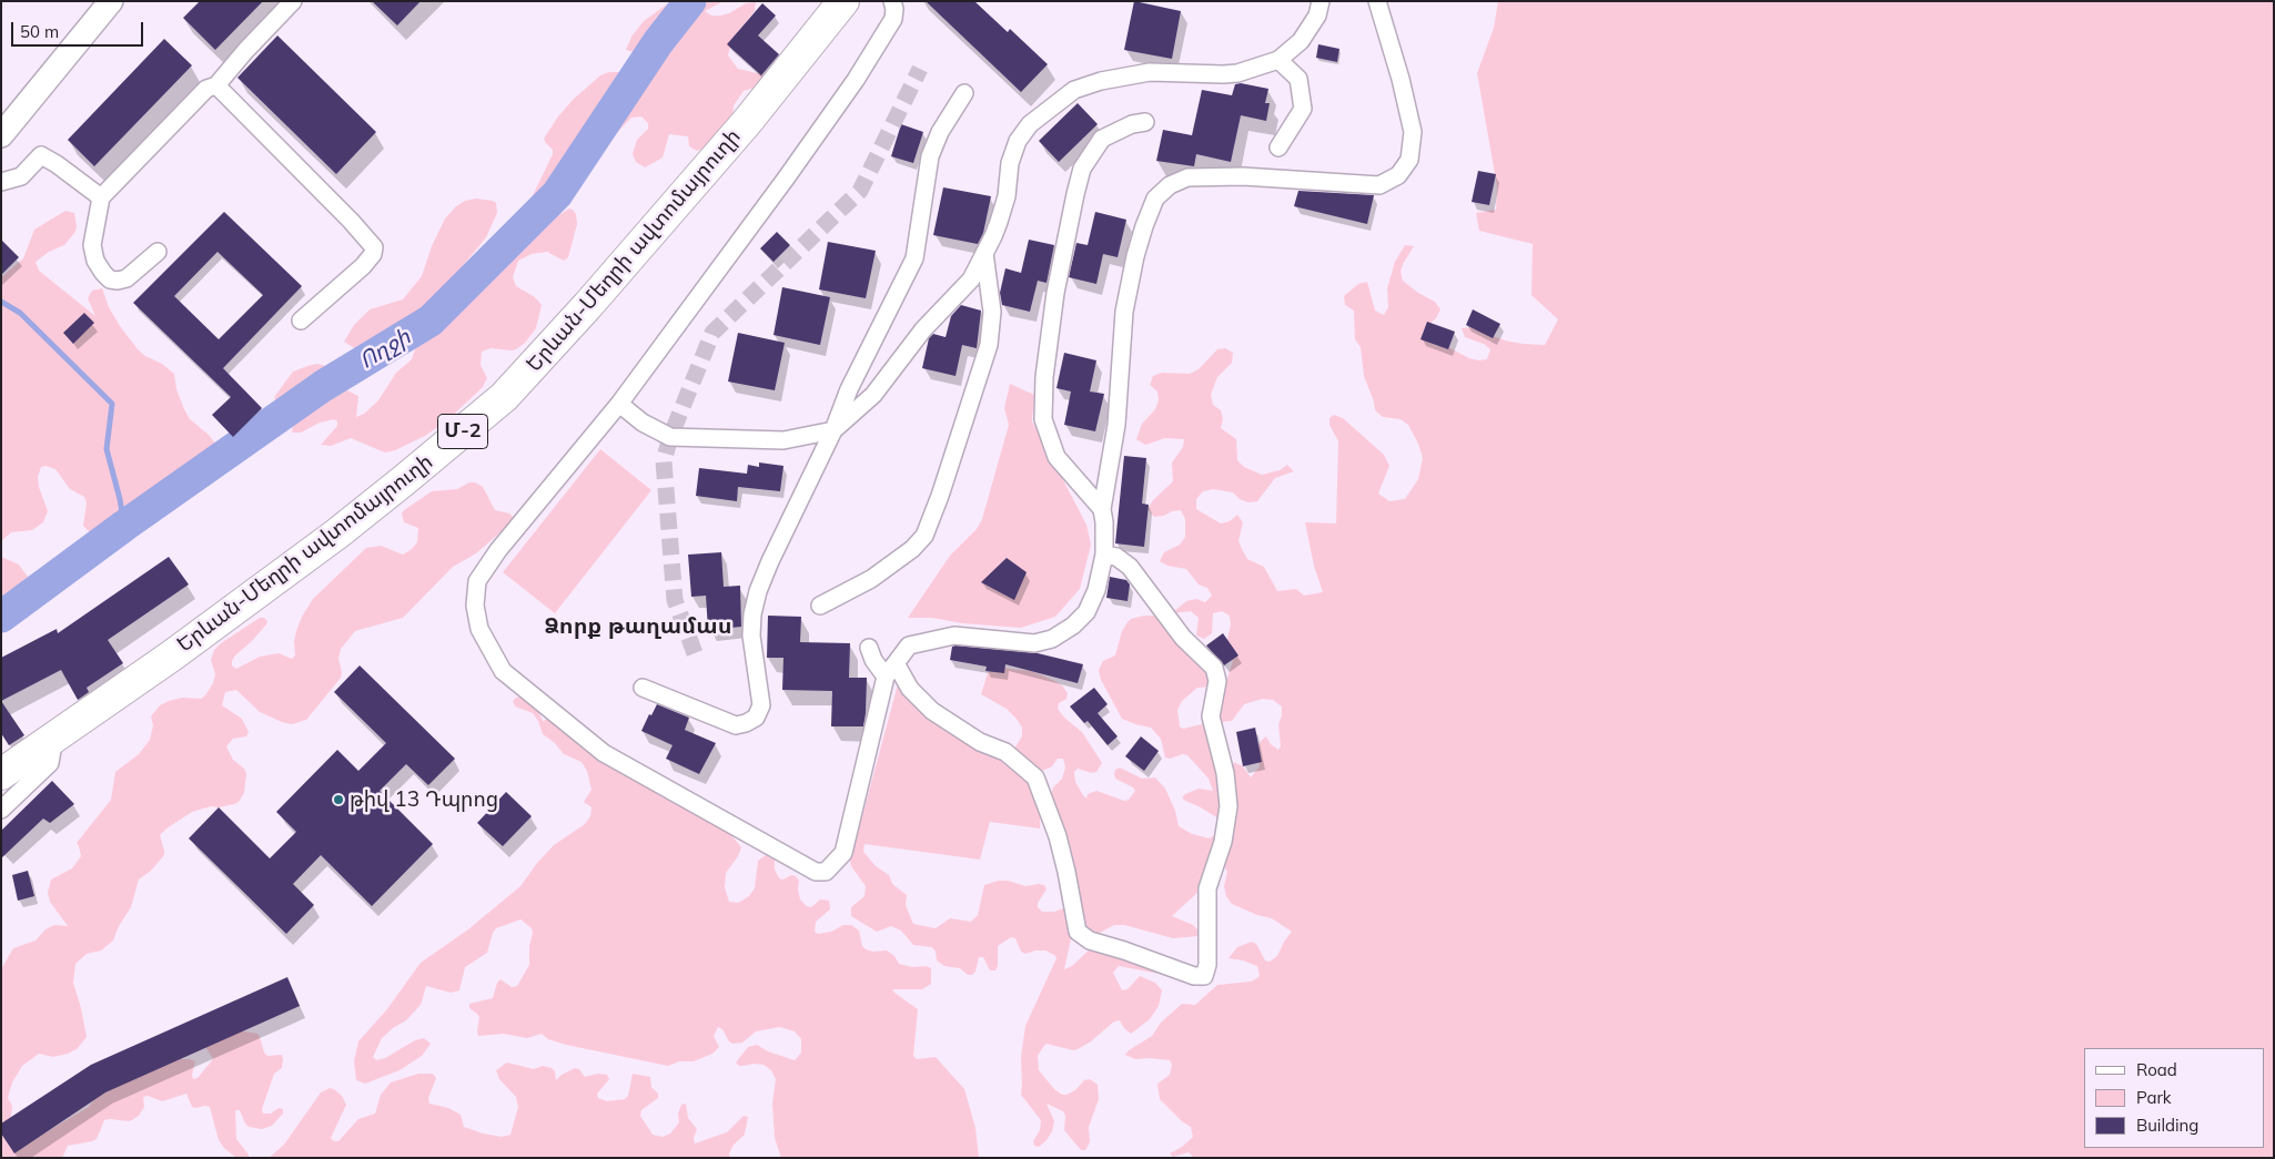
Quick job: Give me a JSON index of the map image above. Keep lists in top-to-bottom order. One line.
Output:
{"streets":{"highway":["Երևան-Մեղրի ավտոմայրուղի","Մ-2"]},"districts":["Ձորք թաղամաս"],"water":["Ողջի"],"places":["թիվ 13 Դպրոց"],"legend":["Road","Park","Building"],"scale_bar":"50 m"}
